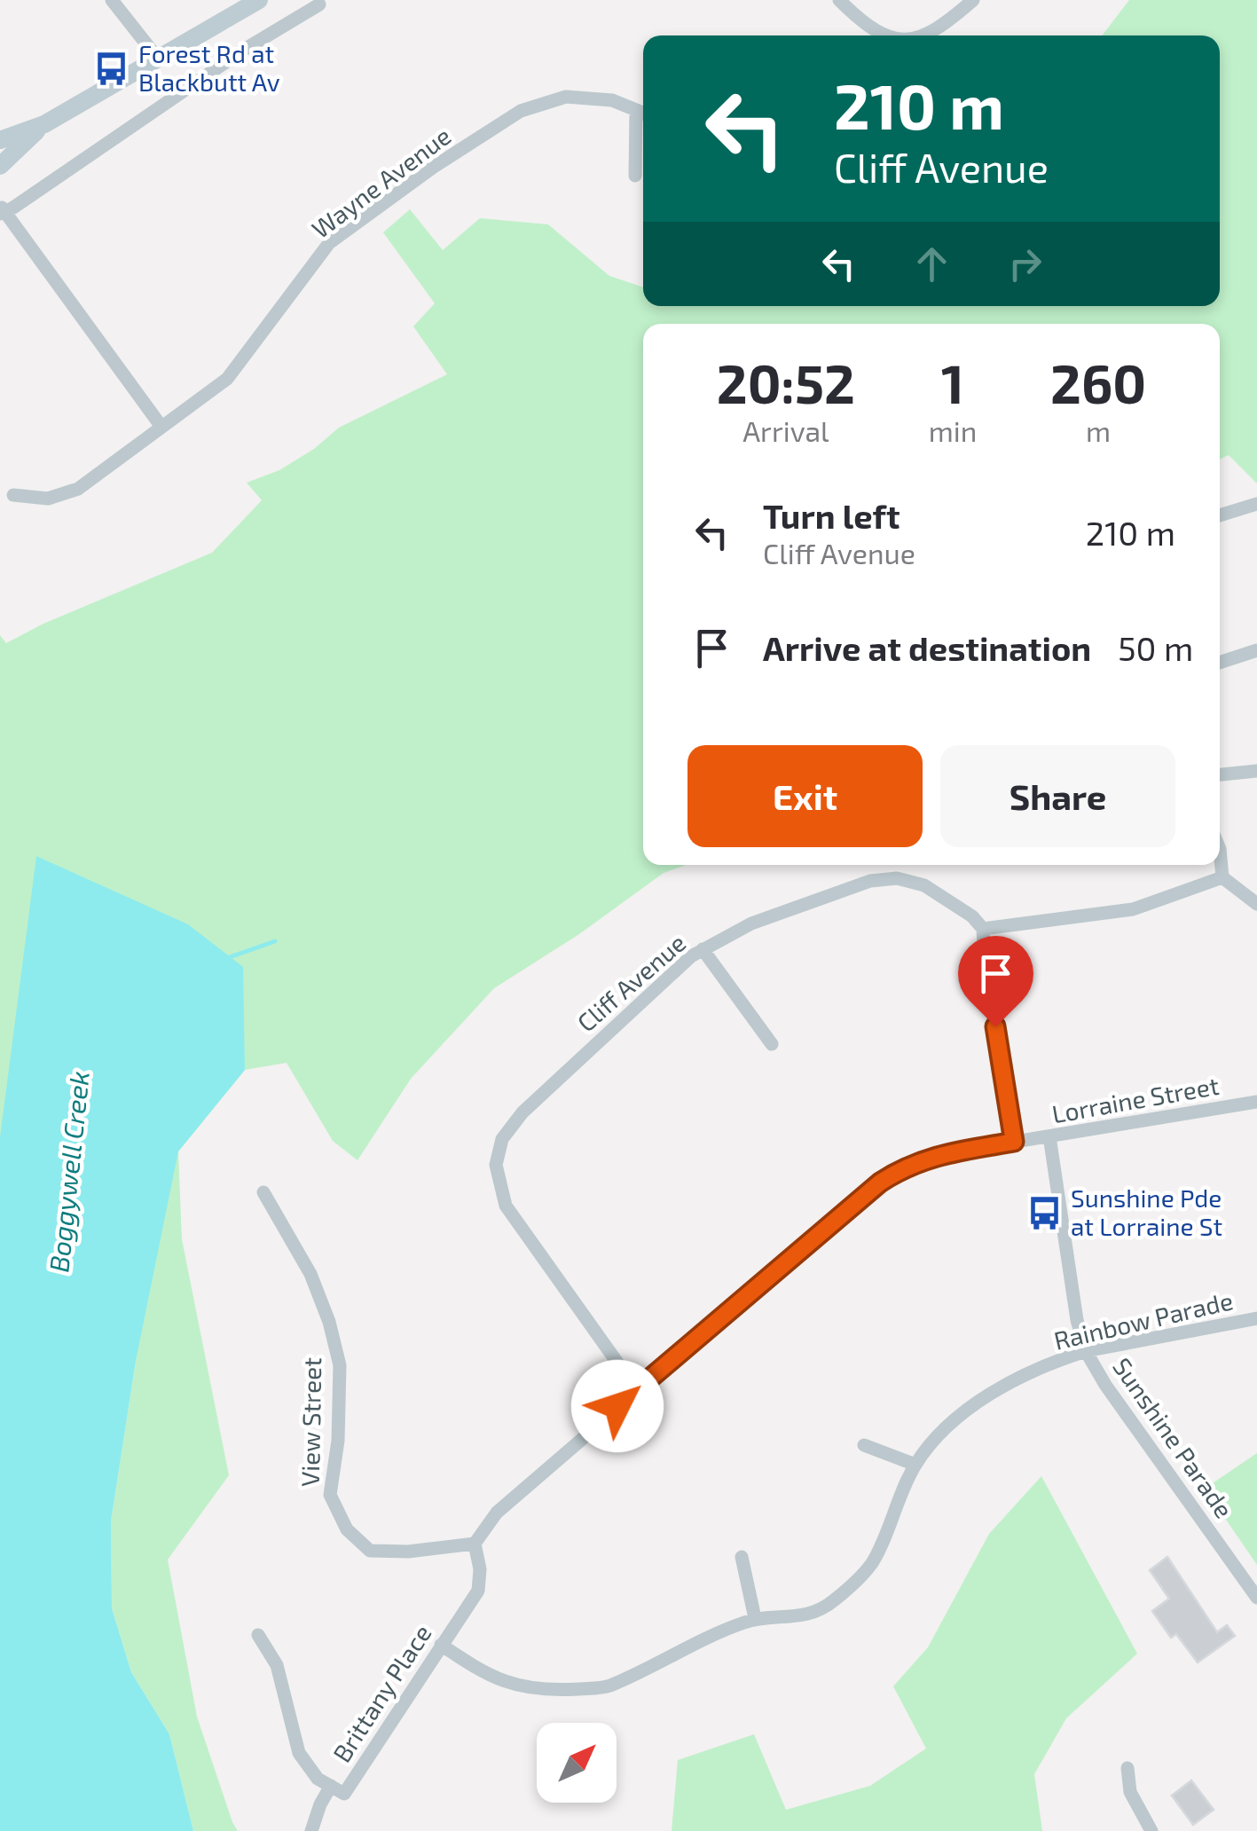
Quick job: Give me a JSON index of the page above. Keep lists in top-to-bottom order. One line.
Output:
{"streets":{"street":["Wayne Avenue","Cliff Avenue","Lorraine Street","Rainbow Parade","View Street","Sunshine Parade","Brittany Place"]},"crossings":[["Cliff Avenue","Lorraine Street"],["Lorraine Street","View Street"],["Lorraine Street","Sunshine Parade"],["Lorraine Street","Brittany Place"],["Rainbow Parade","Sunshine Parade"],["Rainbow Parade","Brittany Place"],["View Street","Brittany Place"]],"water":["Boggywell Creek"],"places":{"bus stop":["Forest Rd at Blackbutt Av","Sunshine Pde at Lorraine St"]},"north":"top right","page":{"turn":["210 m","Cliff Avenue"],"eta":["20:52","Arrival","1","min","260","m"],"list":[{"name":"Turn left","note":"Cliff Avenue","value":"210 m"},{"name":"Arrive at destination","value":"50 m"}],"buttons":["Exit","Share"]}}
